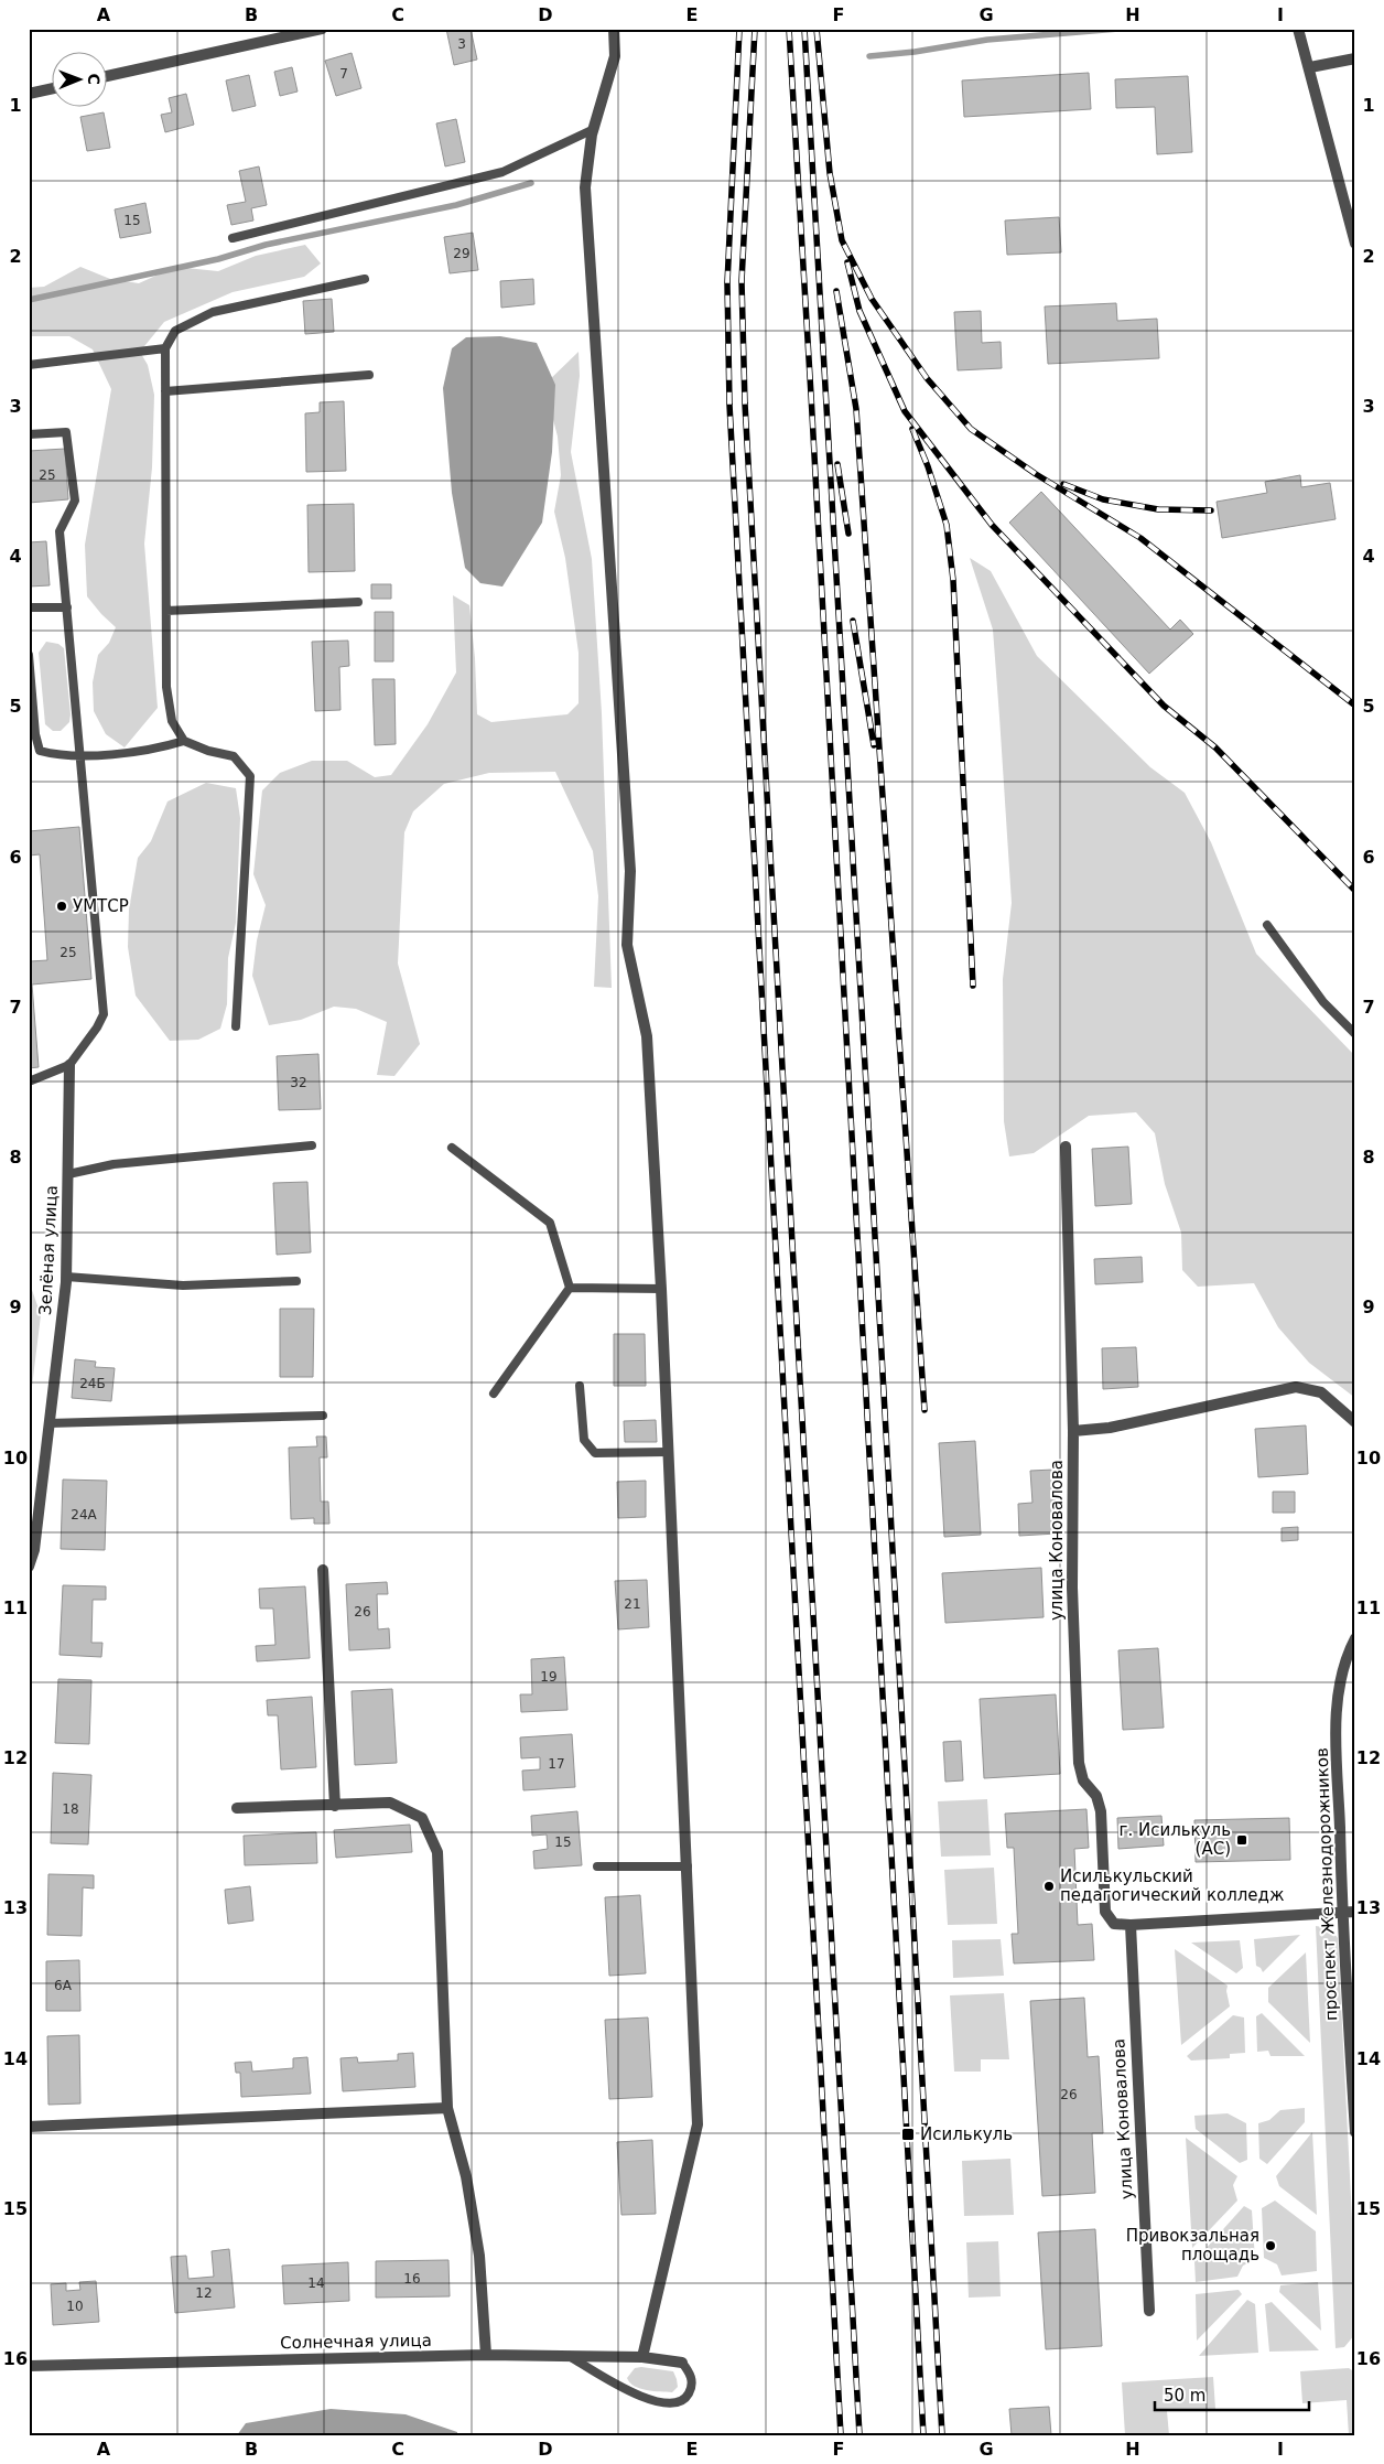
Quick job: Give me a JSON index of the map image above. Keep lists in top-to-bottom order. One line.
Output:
{"streets":{"street":["Зелёная улица","улица Коновалова","проспект Железнодорожников","Солнечная улица"]},"places":{"other":["УМТСР","Исилькульский педагогический колледж","Привокзальная площадь"],"transit":["г. Исилькуль (АС)","Исилькуль"]},"house_numbers":["3","7","15","29","25","25","32","24Б","24А","21","26","19","17","18","15","6А","26","16","14","12","10"],"scale_bar":"50 m","north":"right","grid":{"columns":["A","B","C","D","E","F","G","H","I"],"rows":["1","2","3","4","5","6","7","8","9","10","11","12","13","14","15","16"]}}
